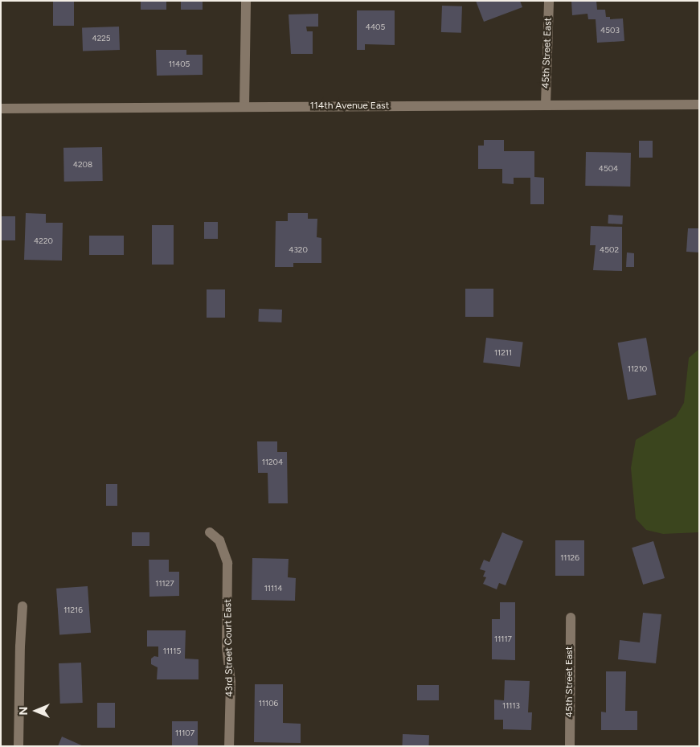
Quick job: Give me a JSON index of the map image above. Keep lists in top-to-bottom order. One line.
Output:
{"streets":{"street":["45th Street East","114th Avenue East","43rd Street Court East"]},"crossings":[["45th Street East","114th Avenue East"]],"house_numbers":["4405","4503","4225","11405","4208","4504","4220","4320","4502","11211","11210","11204","11126","11127","11114","11216","11117","11115","11106","11113","11107"],"north":"left"}
